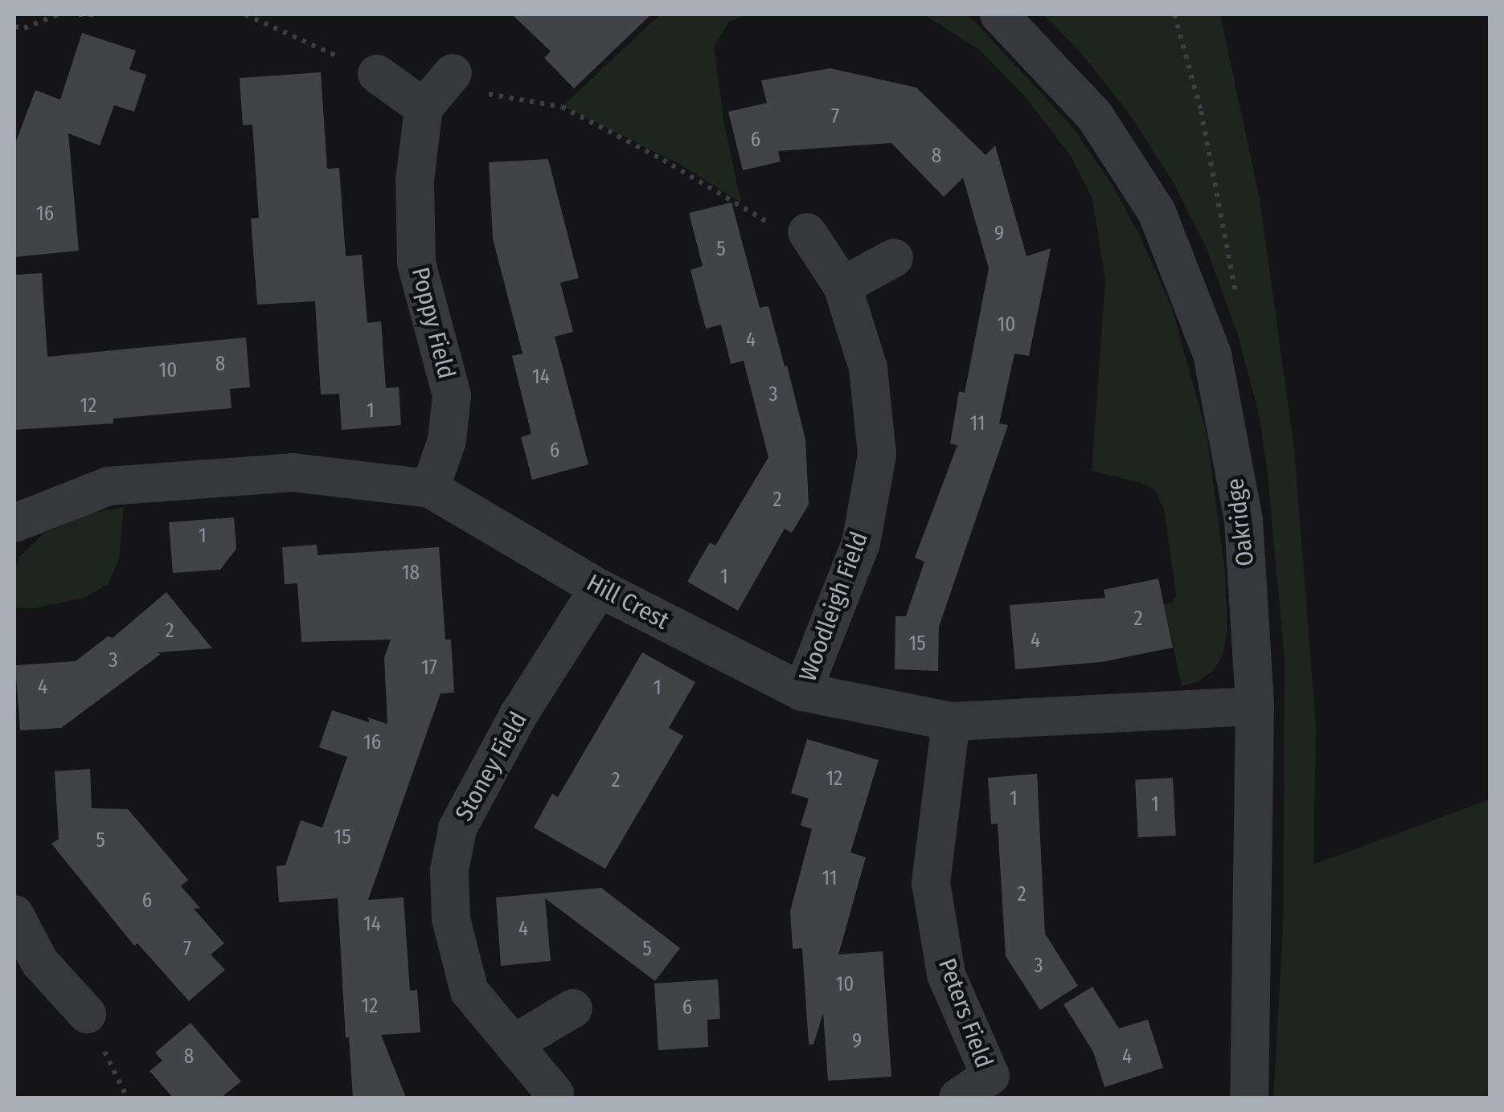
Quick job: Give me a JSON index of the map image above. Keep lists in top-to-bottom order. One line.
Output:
{"streets":{"street":["Poppy Field","Oakridge","Hill Crest","Woodleigh Field","Stoney Field","Peters Field"]},"crossings":[["Poppy Field","Hill Crest"],["Oakridge","Hill Crest"],["Hill Crest","Woodleigh Field"],["Hill Crest","Stoney Field"],["Hill Crest","Peters Field"]],"house_numbers":["7","6","8","16","9","5","10","4","8","10","14","3","12","1","11","6","2","1","18","1","2","2","4","15","3","17","4","1","16","12","2","1","1","15","5","11","2","6","14","4","7","5","3","10","12","6","9","8","4"]}
